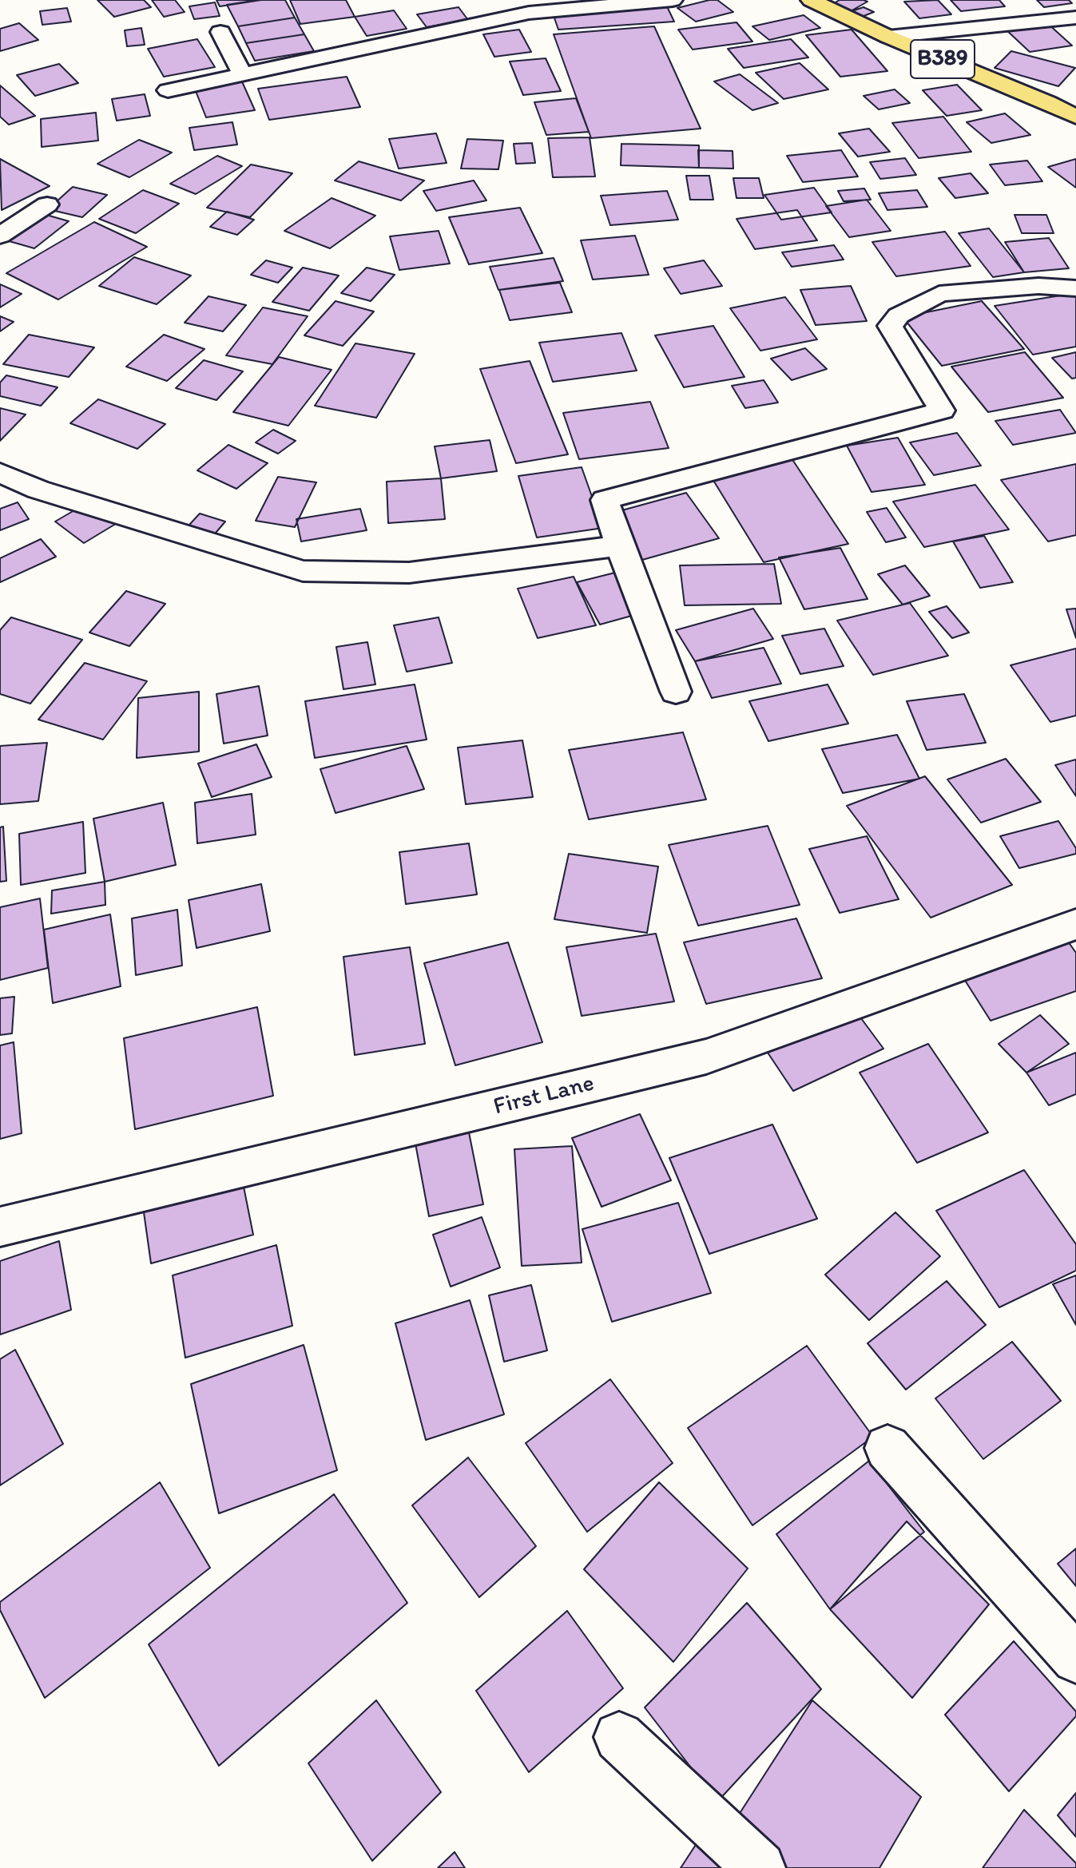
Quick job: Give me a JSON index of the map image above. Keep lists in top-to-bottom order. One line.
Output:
{"streets":{"main road":["B389"],"street":["First Lane"]}}
